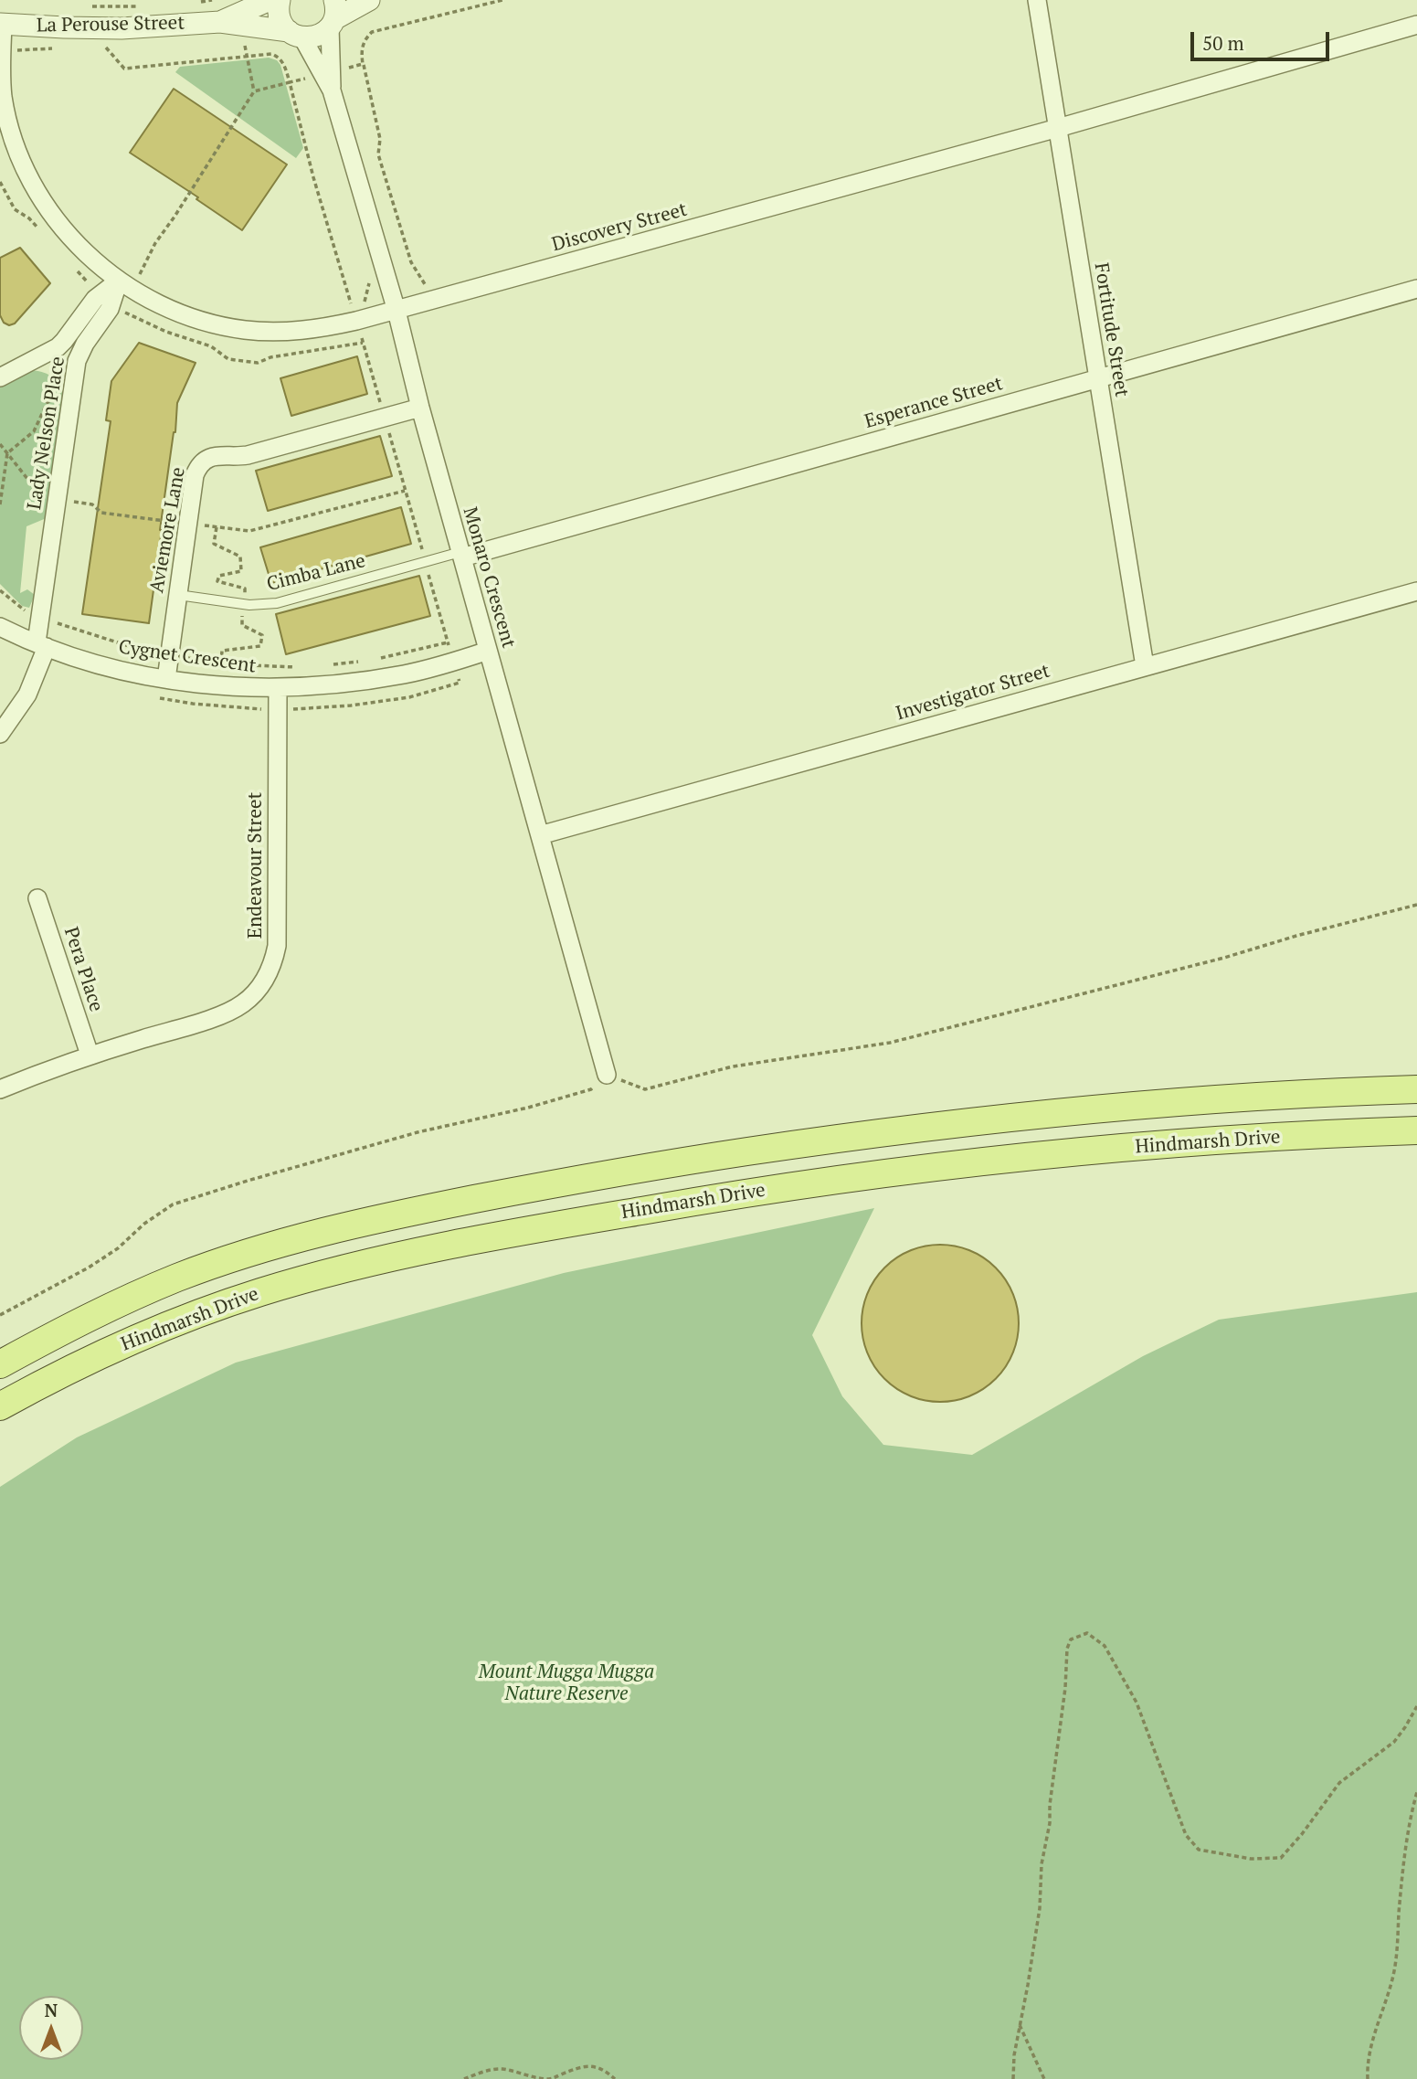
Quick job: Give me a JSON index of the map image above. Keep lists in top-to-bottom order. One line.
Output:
{"streets":{"main road":["Hindmarsh Drive"],"street":["La Perouse Street","Discovery Street","Fortitude Street","Esperance Street","Lady Nelson Place","Aviemore Lane","Monaro Crescent","Cygnet Crescent","Investigator Street","Endeavour Street","Pera Place"],"lane":["Cimba Lane"]},"crossings":[["La Perouse Street","Discovery Street"],["La Perouse Street","Monaro Crescent"],["Discovery Street","Fortitude Street"],["Discovery Street","Lady Nelson Place"],["Discovery Street","Monaro Crescent"],["Fortitude Street","Esperance Street"],["Fortitude Street","Investigator Street"],["Esperance Street","Cimba Lane"],["Esperance Street","Monaro Crescent"],["Lady Nelson Place","Cygnet Crescent"],["Aviemore Lane","Cimba Lane"],["Aviemore Lane","Monaro Crescent"],["Aviemore Lane","Cygnet Crescent"],["Cimba Lane","Monaro Crescent"],["Monaro Crescent","Cygnet Crescent"],["Monaro Crescent","Investigator Street"],["Cygnet Crescent","Endeavour Street"],["Endeavour Street","Pera Place"]],"parks":["Mount Mugga Mugga Nature Reserve"],"scale_bar":"50 m","north":"top"}
